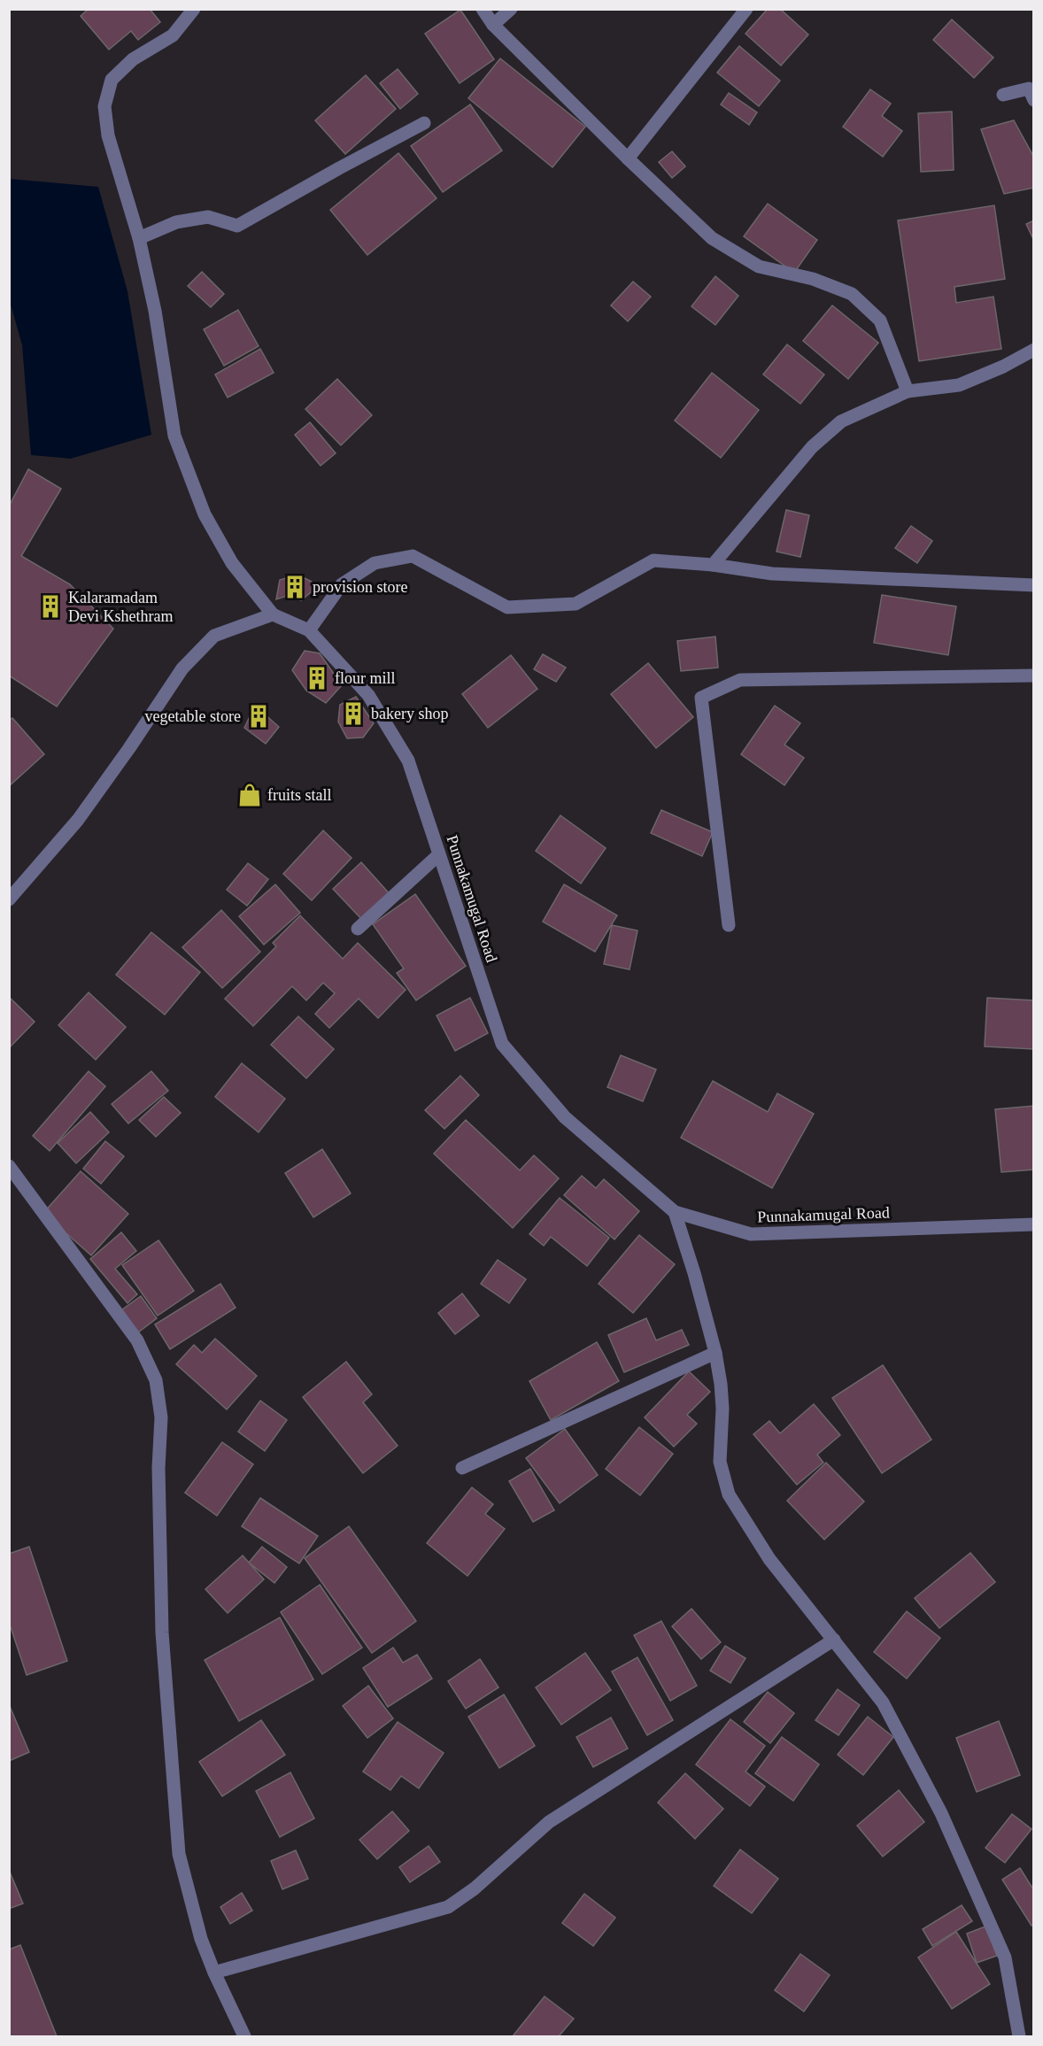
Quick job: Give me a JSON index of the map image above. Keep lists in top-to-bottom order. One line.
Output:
{"streets":{"street":["Punnakamugal Road"]},"places":{"building":["provision store","Kalaramadam Devi Kshethram","flour mill","bakery shop","vegetable store"],"shop":["fruits stall"]}}
